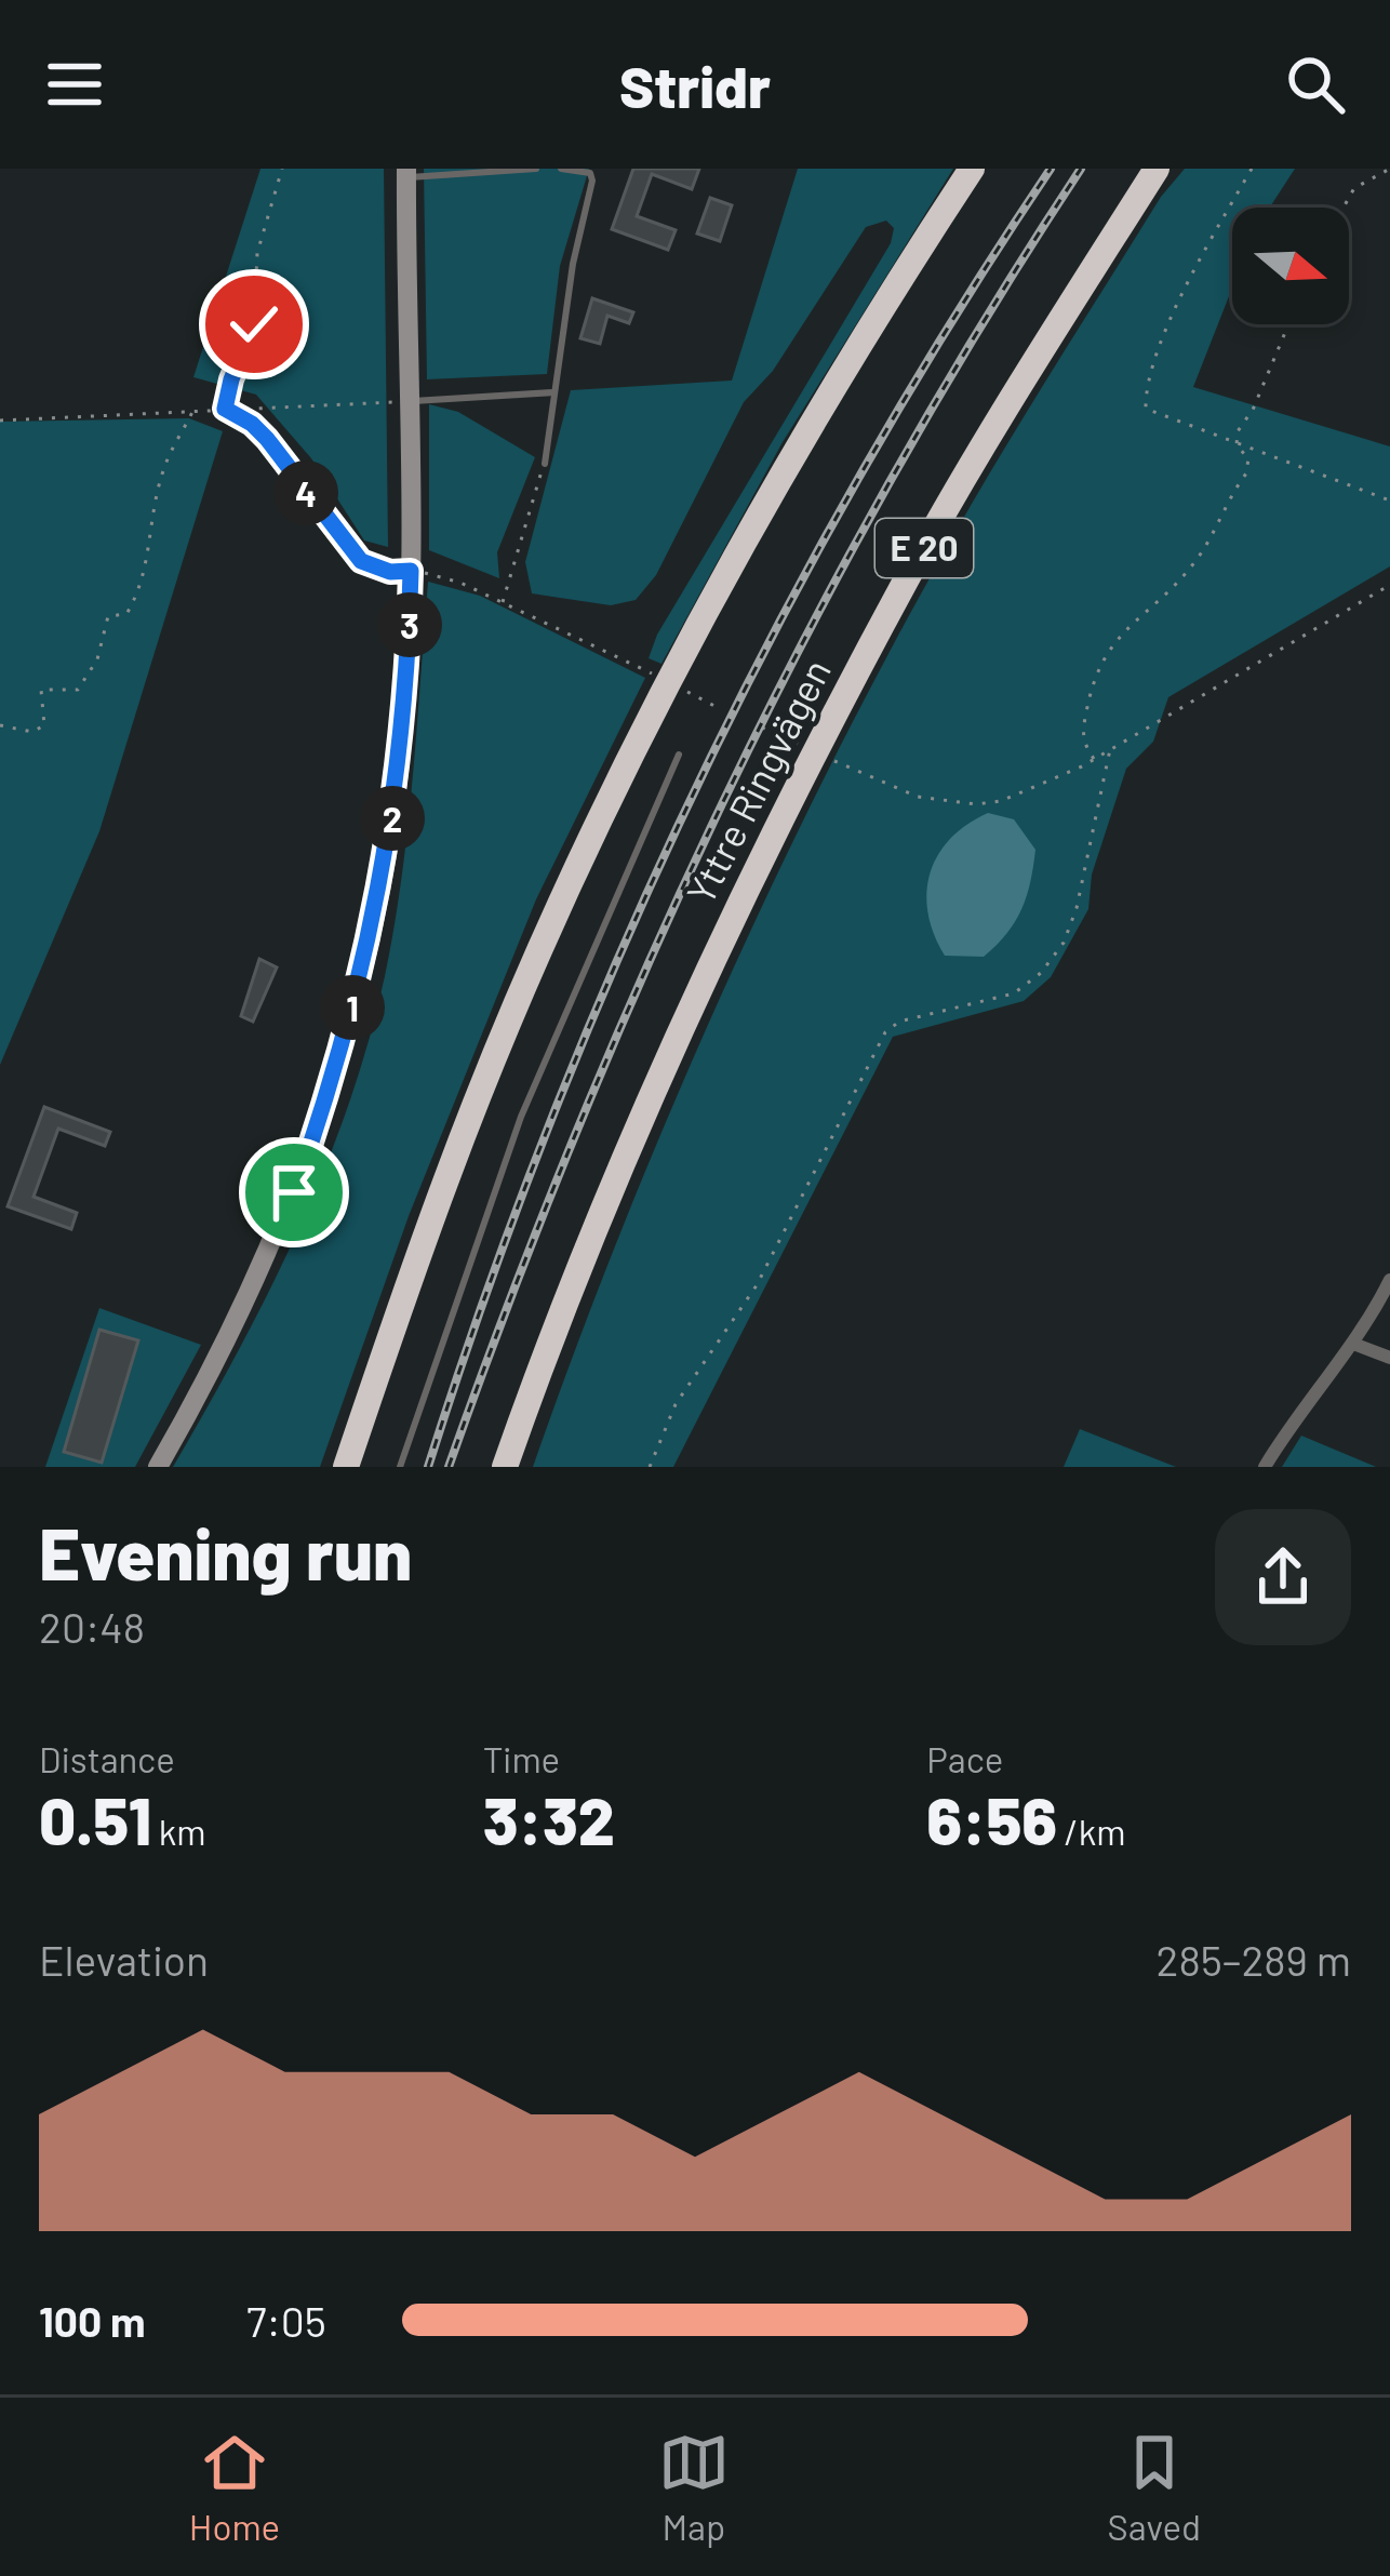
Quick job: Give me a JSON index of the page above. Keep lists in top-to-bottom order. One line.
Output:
{"streets":{"highway":["E 20","Yttre Ringvägen"]},"north":"right","page":{"header":"Stridr","pins":["4","3","2","1"],"heading":["Evening run","20:48"],"stats":[["Distance","0.51 km"],["Time","3:32"],["Pace","6:56 /km"]],"chart":["Elevation","285–289 m"],"list":[{"name":"100 m","note":"7:05"}],"tabs":["Home","Map","Saved"]}}
